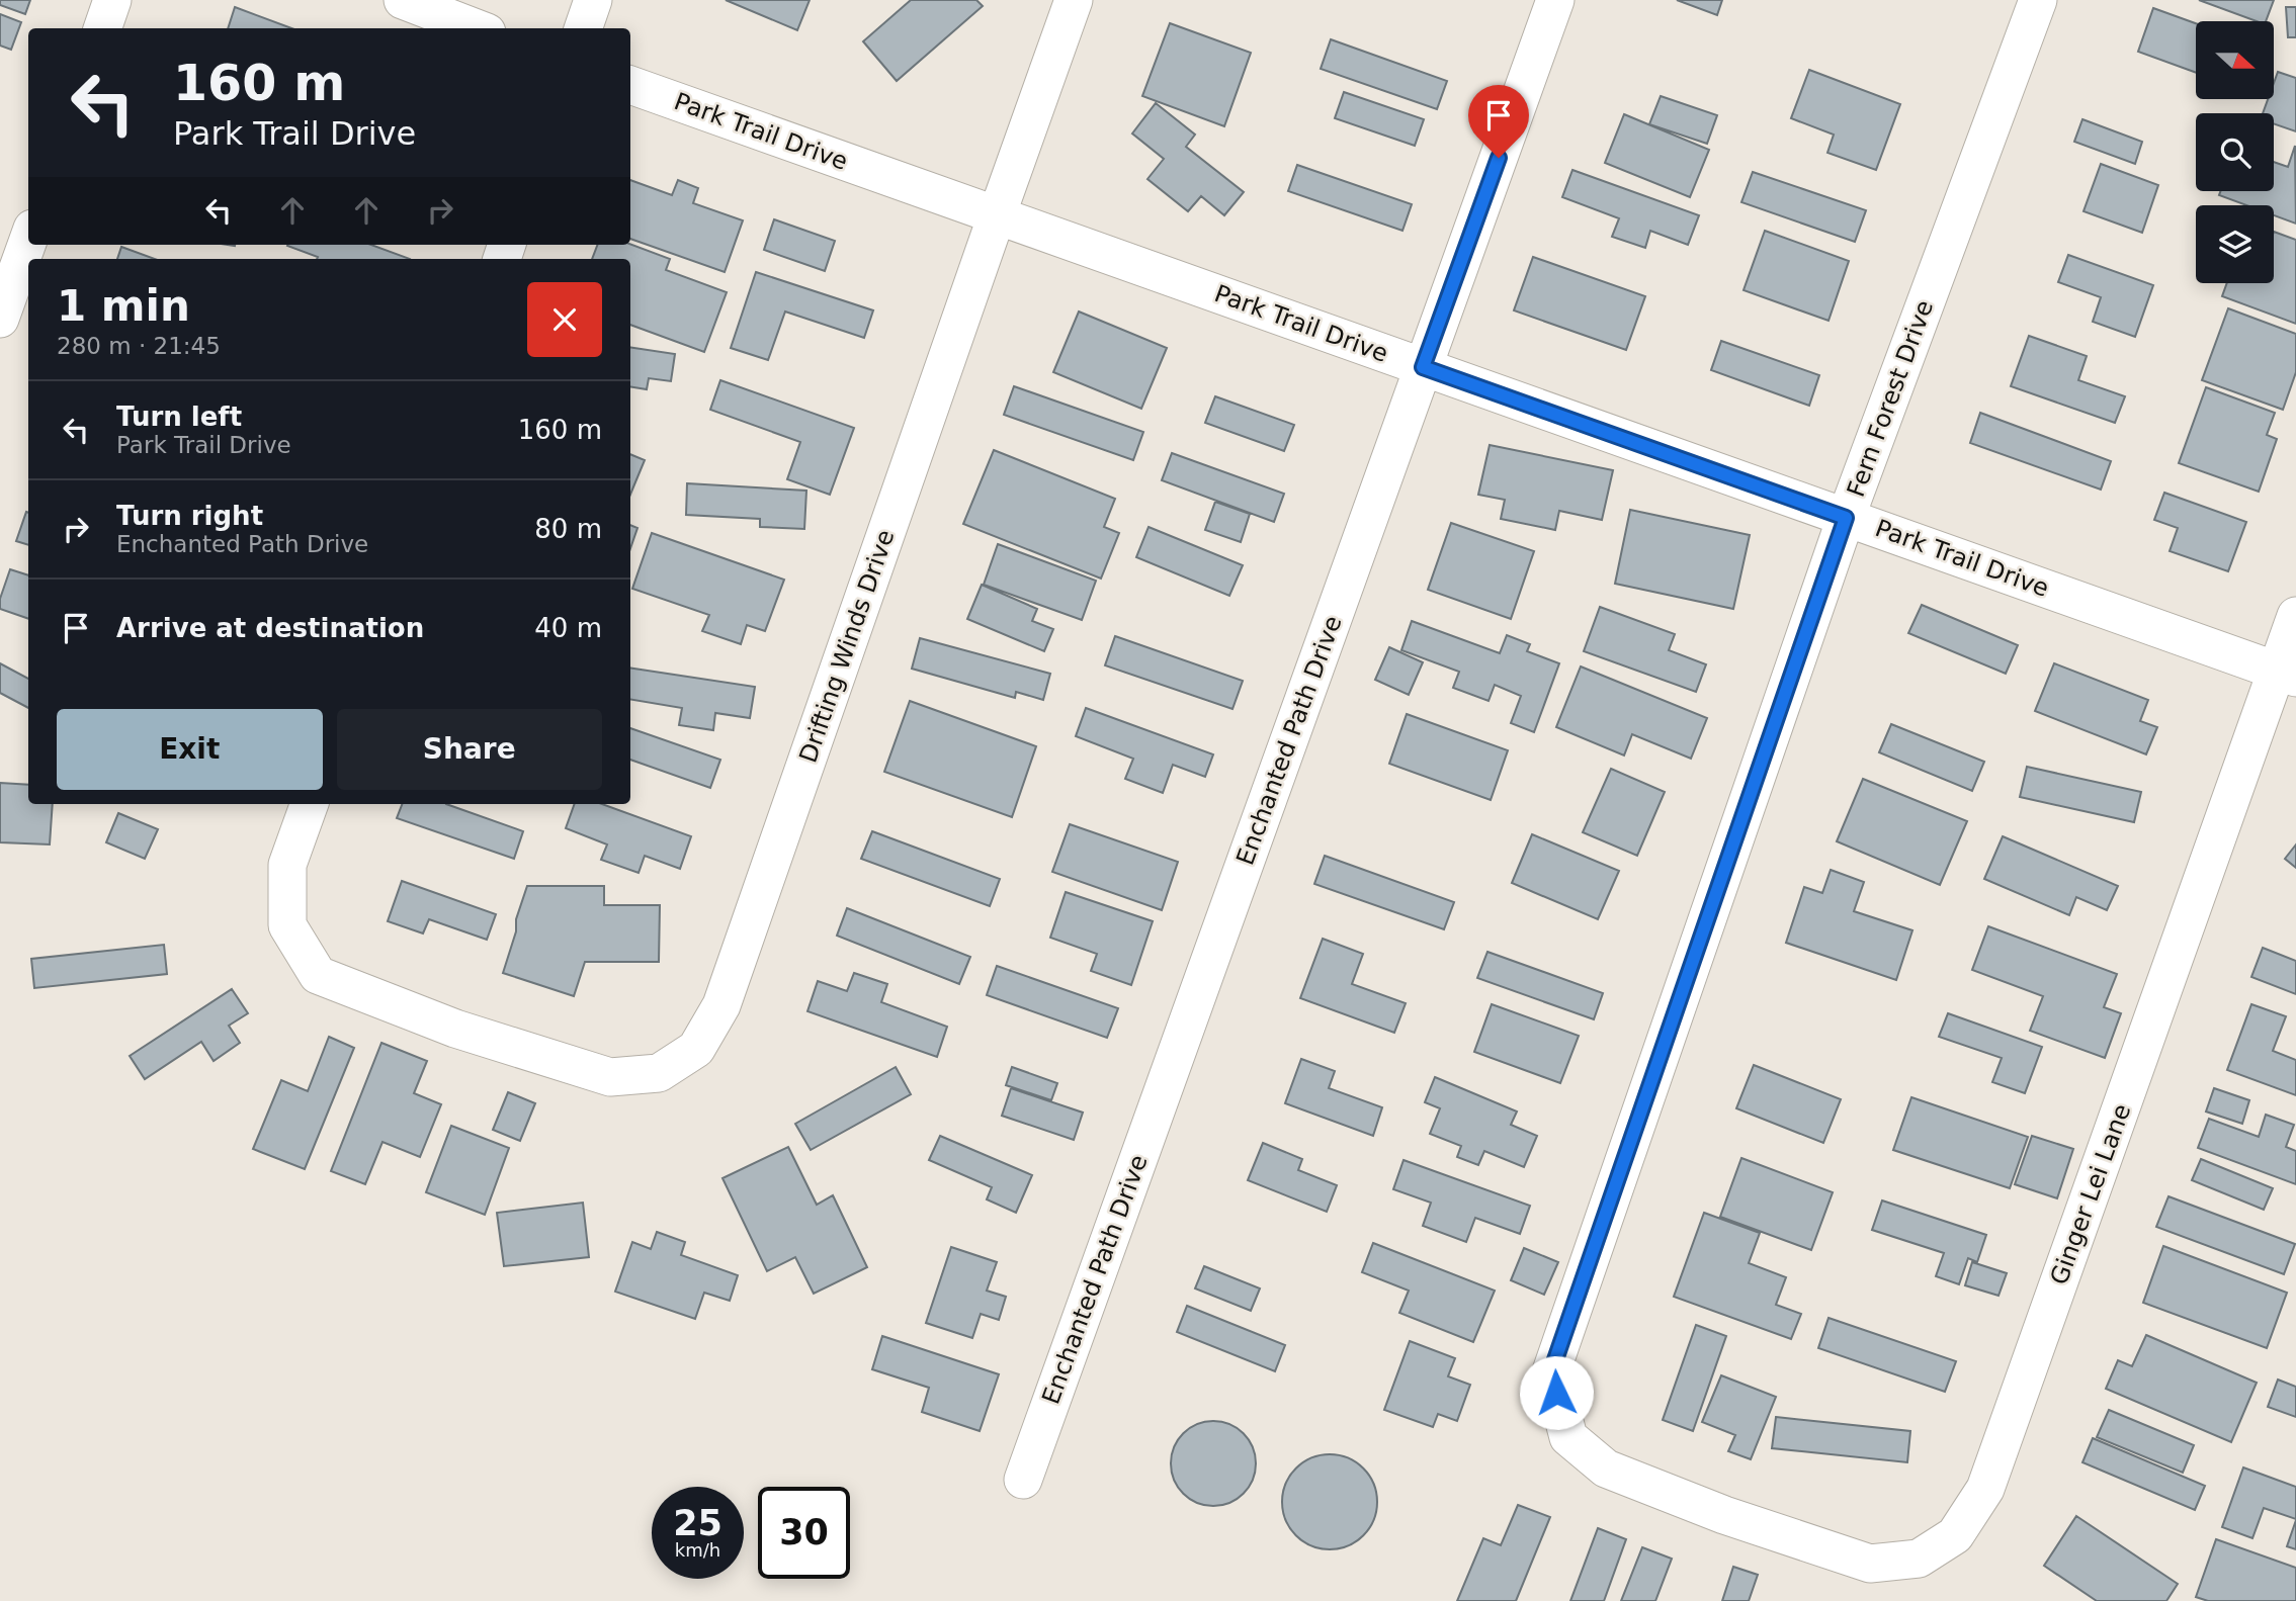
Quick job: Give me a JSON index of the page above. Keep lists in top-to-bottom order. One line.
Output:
{"streets":{"street":["Park Trail Drive","Fern Forest Drive","Drifting Winds Drive","Enchanted Path Drive","Ginger Lei Lane"]},"crossings":[["Park Trail Drive","Fern Forest Drive"],["Park Trail Drive","Drifting Winds Drive"],["Park Trail Drive","Enchanted Path Drive"],["Park Trail Drive","Ginger Lei Lane"],["Fern Forest Drive","Ginger Lei Lane"]],"north":"right","page":{"turn":["160 m","Park Trail Drive"],"heading":["1 min","280 m · 21:45"],"list":[{"name":"Turn left","note":"Park Trail Drive","value":"160 m"},{"name":"Turn right","note":"Enchanted Path Drive","value":"80 m"},{"name":"Arrive at destination","value":"40 m"}],"buttons":["Exit","Share"],"speed":"25 km/h","limit":"30"}}
